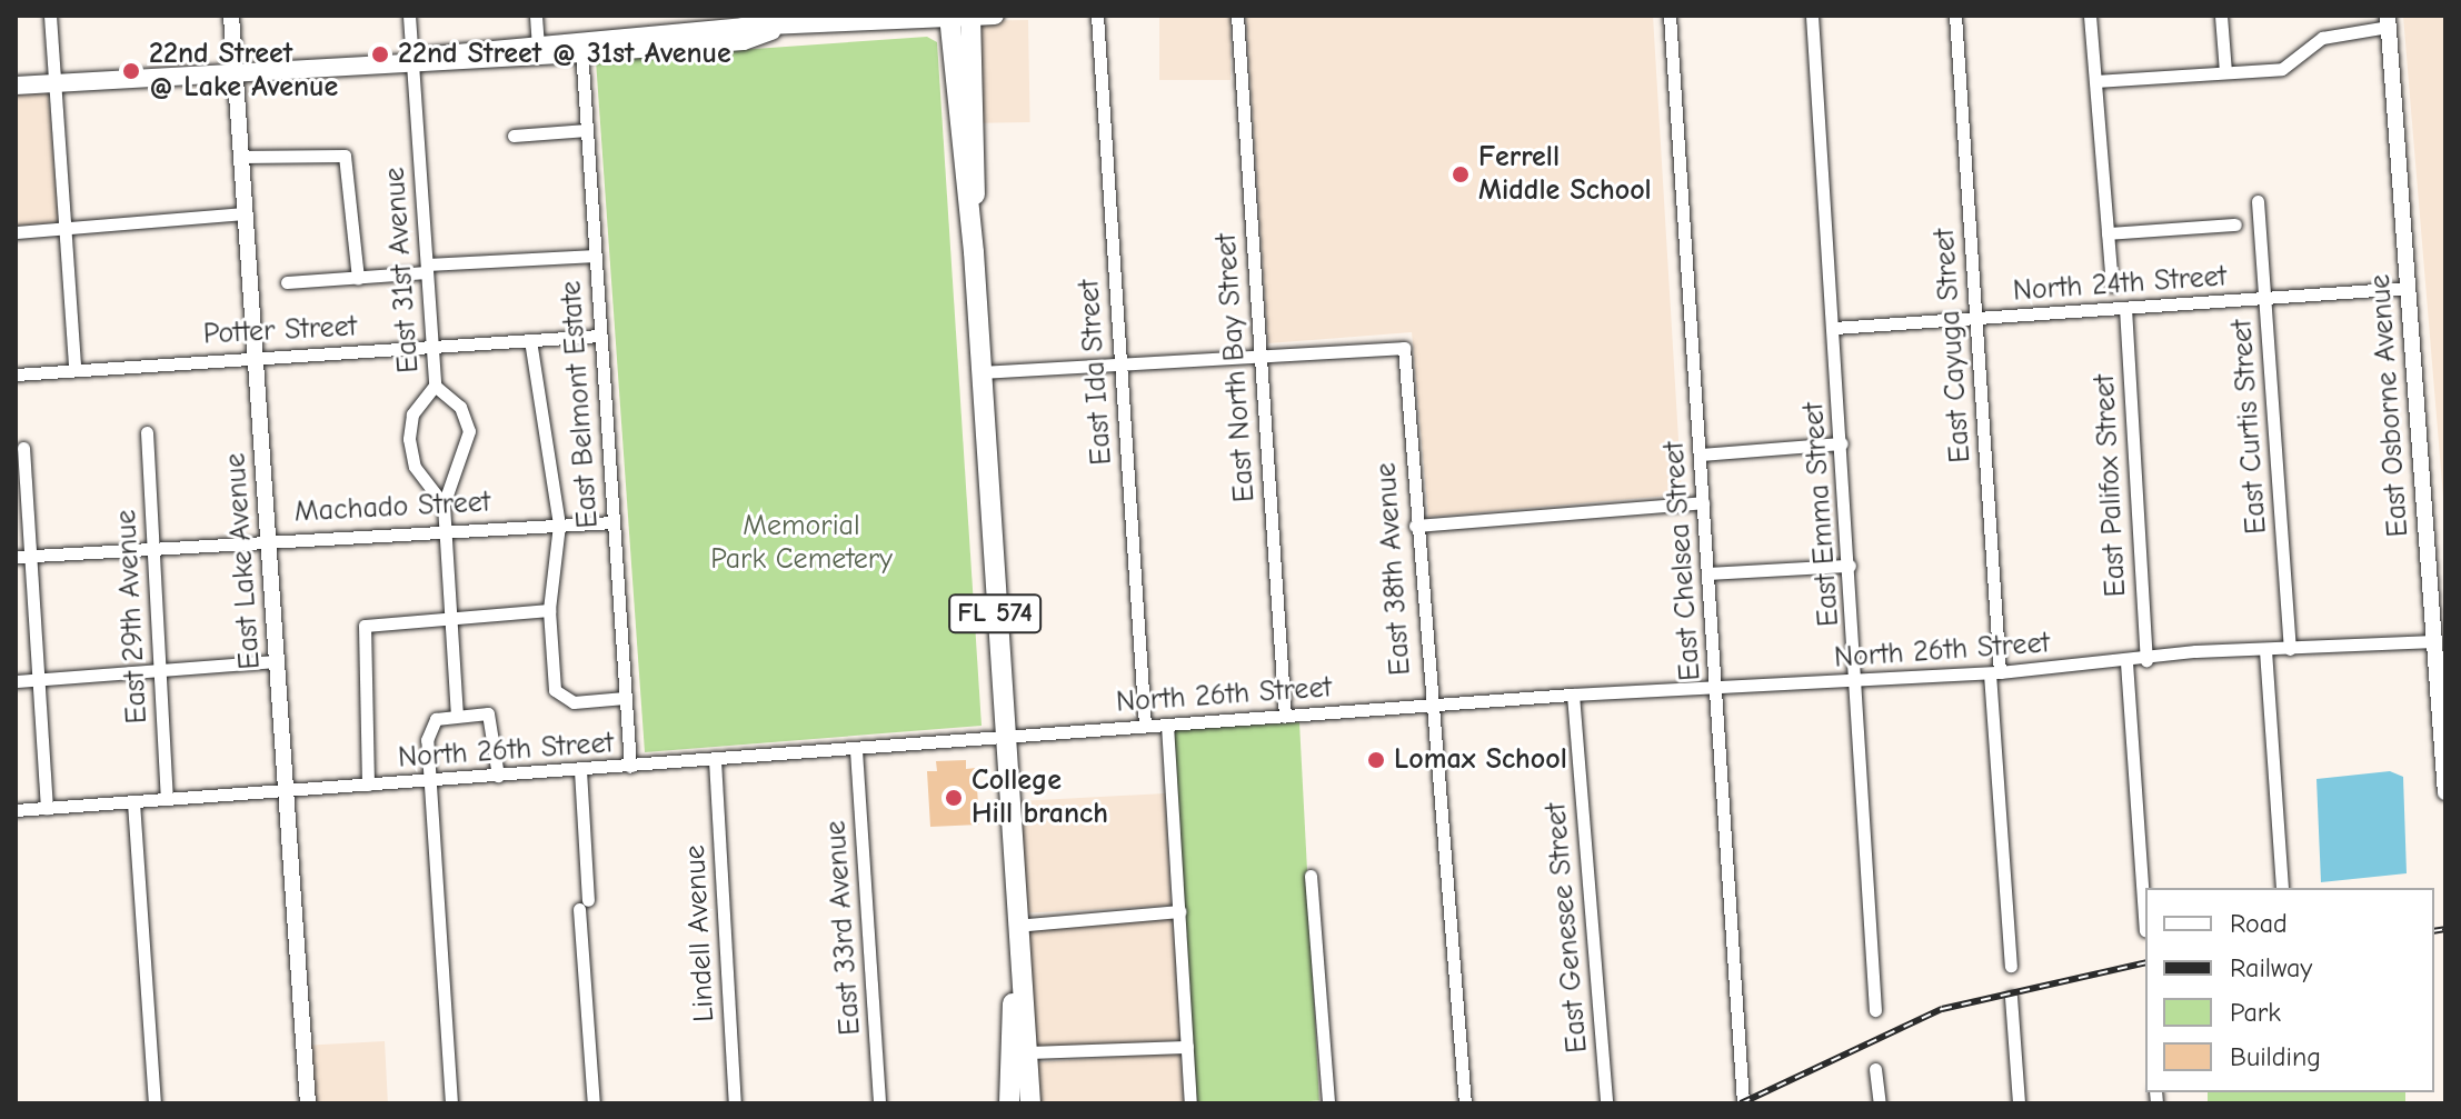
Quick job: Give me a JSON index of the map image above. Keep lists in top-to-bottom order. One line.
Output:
{"streets":{"main road":["FL 574"],"street":["East 31st Avenue","North 24th Street","Potter Street","East Cayuga Street","East North Bay Street","East Ida Street","East Belmont Estate","East Osborne Avenue","East Curtis Street","East Palifox Street","Machado Street","East Emma Street","East Lake Avenue","East Chelsea Street","East 38th Avenue","East 29th Avenue","North 26th Street","East 33rd Avenue","East Genesee Street","Lindell Avenue"]},"crossings":[["East 31st Avenue","Potter Street"],["North 24th Street","East Cayuga Street"],["North 24th Street","East Osborne Avenue"],["North 24th Street","East Curtis Street"],["North 24th Street","East Palifox Street"],["North 24th Street","East Emma Street"],["Potter Street","East Belmont Estate"],["Potter Street","East Lake Avenue"],["East Cayuga Street","North 26th Street"],["East North Bay Street","East 38th Avenue"],["East North Bay Street","North 26th Street"],["East Ida Street","North 26th Street"],["East Belmont Estate","Machado Street"],["East Belmont Estate","North 26th Street"],["East Osborne Avenue","North 26th Street"],["East Curtis Street","North 26th Street"],["East Palifox Street","North 26th Street"],["Machado Street","East Lake Avenue"],["Machado Street","East 29th Avenue"],["East Emma Street","North 26th Street"],["East Lake Avenue","North 26th Street"],["East Chelsea Street","North 26th Street"],["East 38th Avenue","North 26th Street"],["FL 574","North 26th Street"],["East 29th Avenue","North 26th Street"],["North 26th Street","East 33rd Avenue"],["North 26th Street","East Genesee Street"],["North 26th Street","Lindell Avenue"]],"parks":["Memorial Park Cemetery"],"places":["22nd Street @ 31st Avenue","22nd Street @ Lake Avenue","Ferrell Middle School","Lomax School","College Hill branch"],"legend":["Road","Railway","Park","Building"]}
